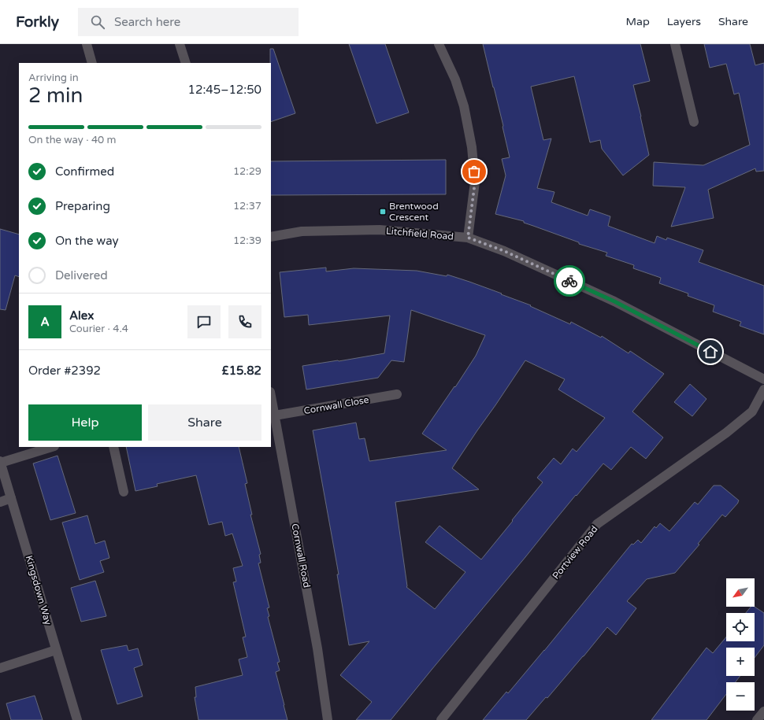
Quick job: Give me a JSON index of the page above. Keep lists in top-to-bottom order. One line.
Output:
{"streets":{"street":["Litchfield Road","Cornwall Close","Portview Road","Cornwall Road","Kingsdown Way"]},"crossings":[["Cornwall Close","Cornwall Road"]],"places":{"transit":["Brentwood Crescent"]},"north":"bottom left","page":{"header":"Forkly","search":"Search here","nav":["Map","Layers","Share"],"heading":["2 min","Arriving in","12:45–12:50"],"panel":["Alex","Courier · 4.4","Order #2392","£15.82"],"bar":"On the way · 40 m","list":[["Confirmed","12:29"],["Preparing","12:37"],["On the way","12:39"],"Delivered"],"round":"A","buttons":["Help","Share"],"map_buttons":["+","−"]}}
